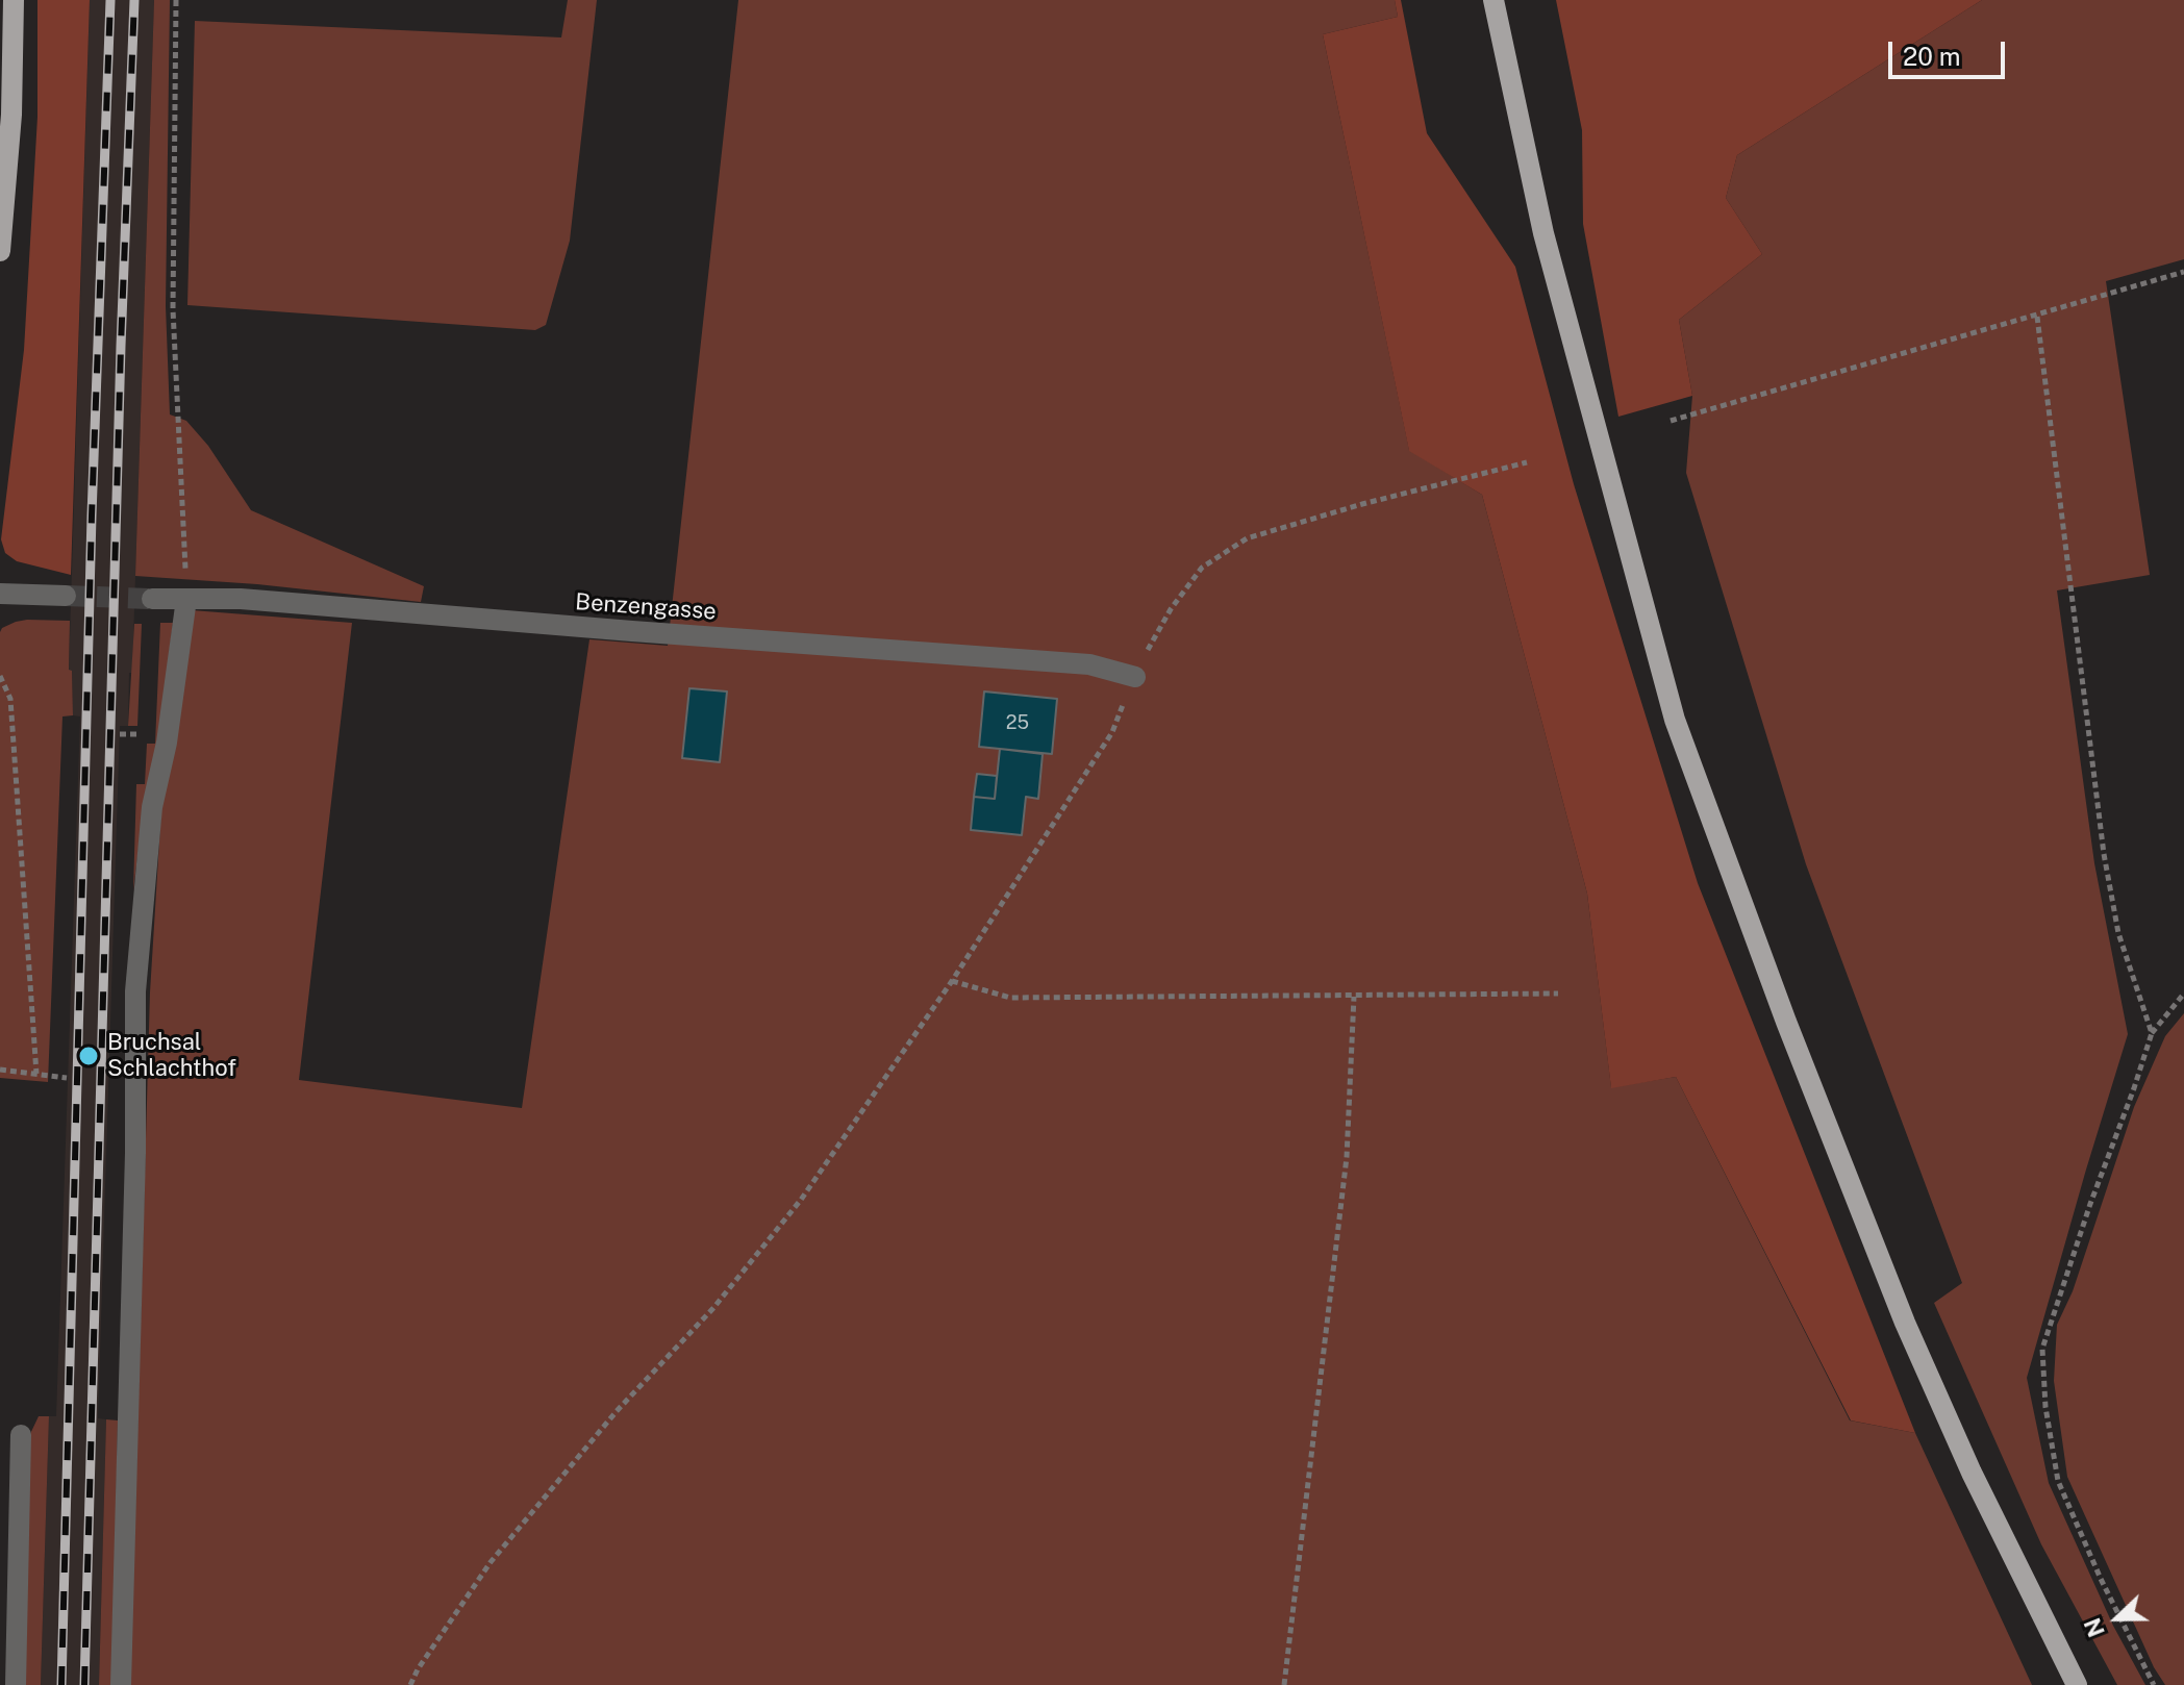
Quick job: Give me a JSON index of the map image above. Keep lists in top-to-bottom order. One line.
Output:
{"streets":{"street":["Benzengasse"]},"places":["Bruchsal Schlachthof"],"house_numbers":["25"],"scale_bar":"20 m","north":"left"}
